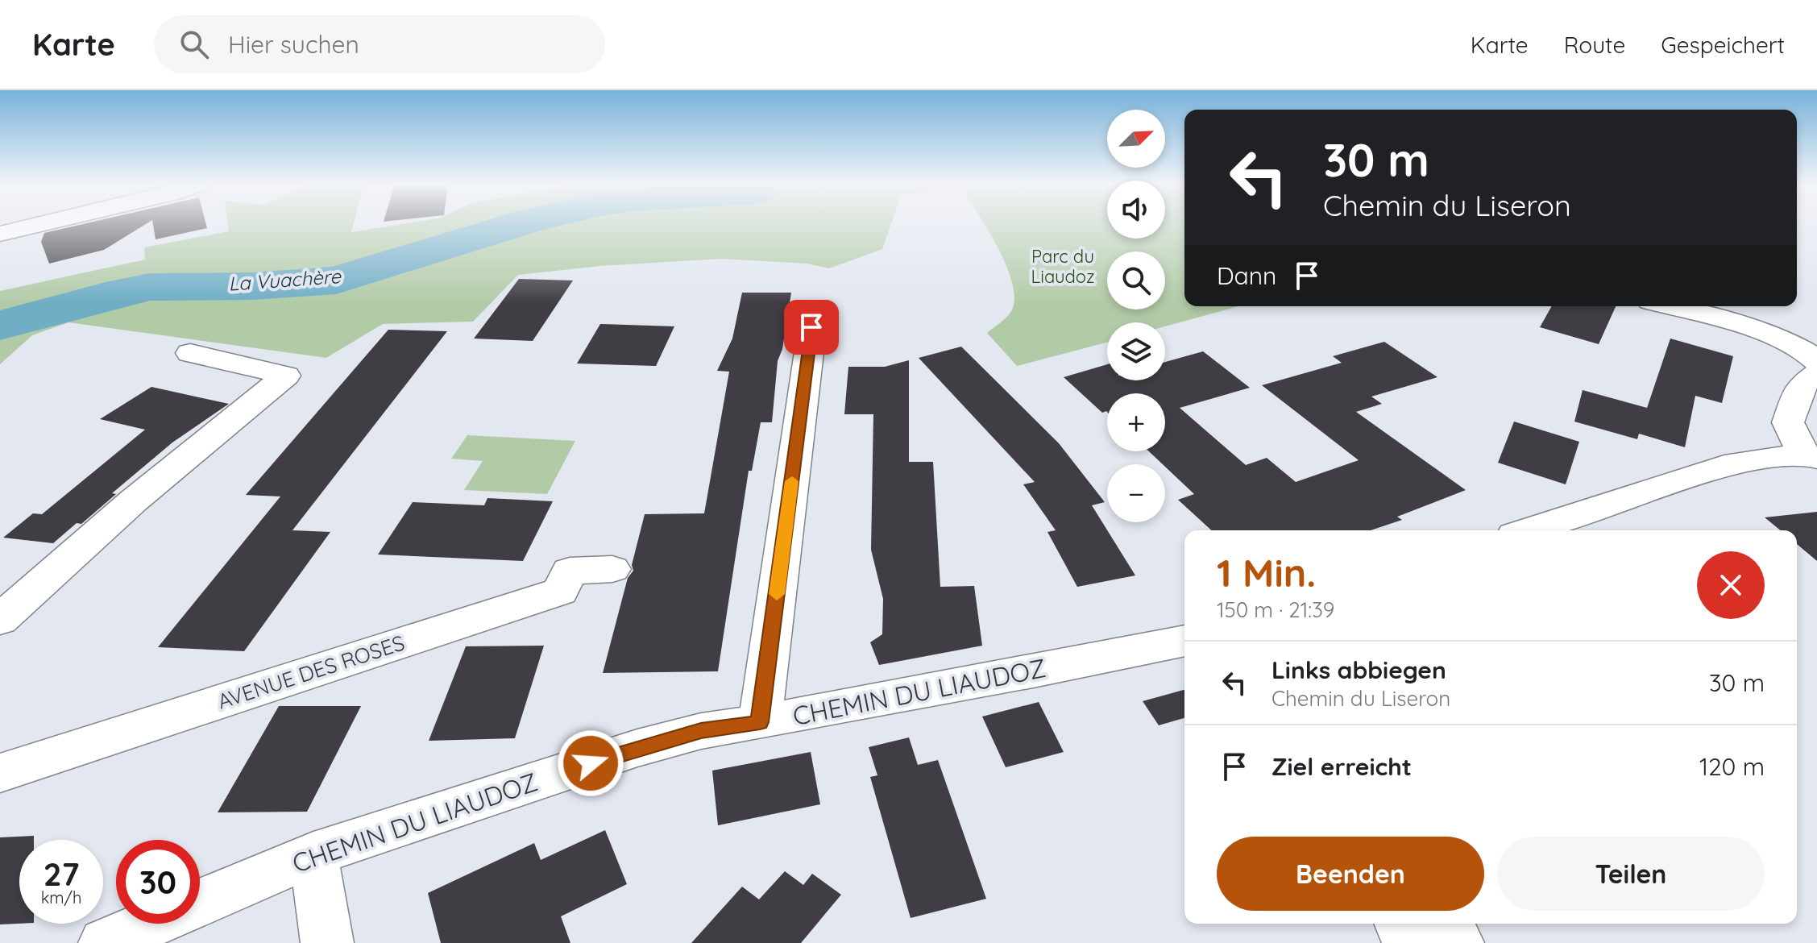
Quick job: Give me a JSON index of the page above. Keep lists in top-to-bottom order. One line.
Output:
{"streets":{"street":["AVENUE DES ROSES","CHEMIN DU LIAUDOZ"]},"water":["La Vuachère"],"parks":["Parc du Liaudoz"],"north":"top right","page":{"header":"Karte","search":"Hier suchen","nav":["Karte","Route","Gespeichert"],"map_buttons":["+","−"],"turn":["30 m","Chemin du Liseron"],"then":"Dann","heading":["1 Min.","150 m · 21:39"],"list":[{"name":"Links abbiegen","note":"Chemin du Liseron","value":"30 m"},{"name":"Ziel erreicht","value":"120 m"}],"buttons":["Beenden","Teilen"],"speed":"27 km/h","limit":"30"}}
